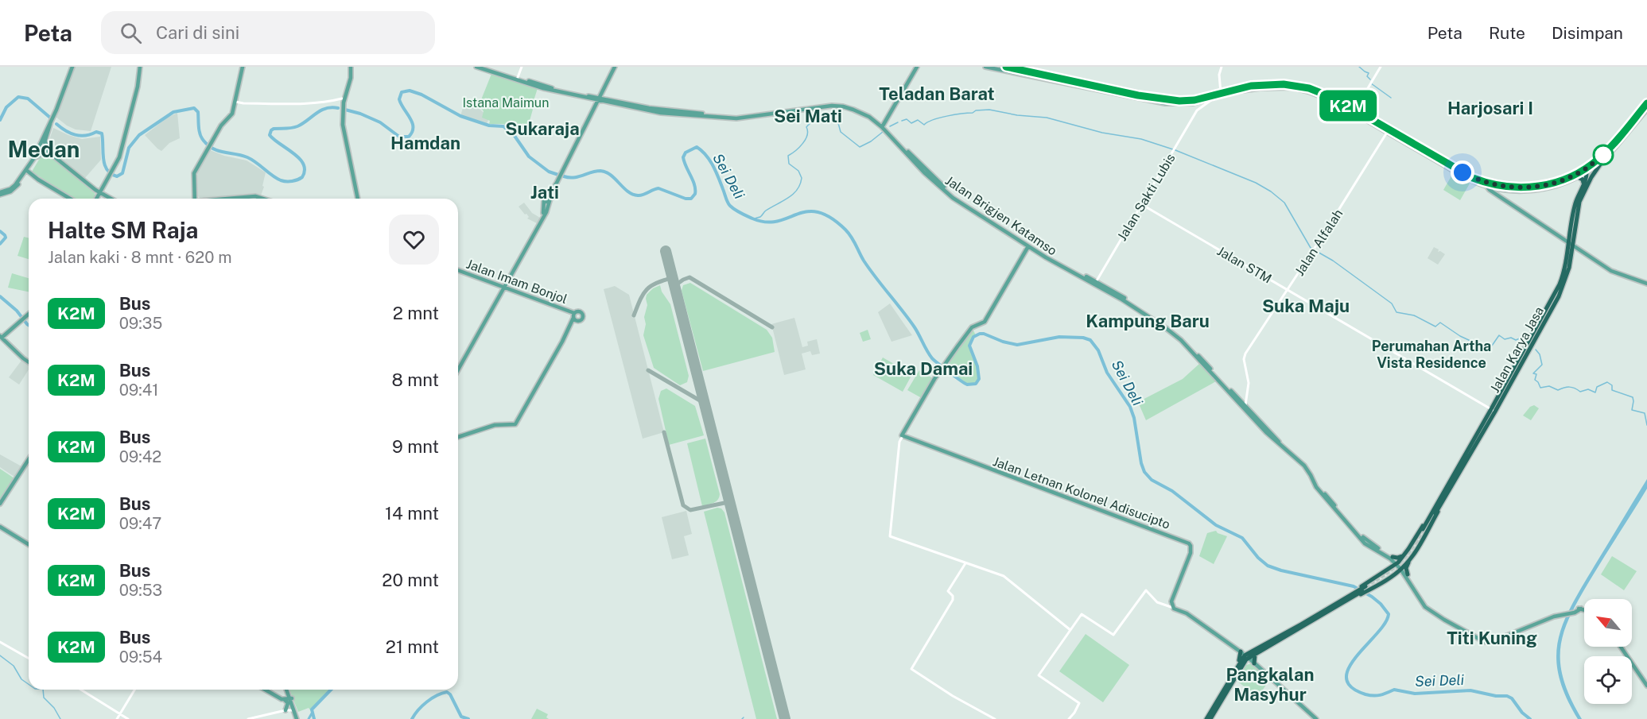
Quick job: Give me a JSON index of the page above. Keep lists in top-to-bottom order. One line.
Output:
{"streets":{"highway":["Jalan Karya Jasa"],"main road":["Jalan Brigjen Katamso","Jalan Imam Bonjol","Jalan Letnan Kolonel Adisucipto"],"street":["Jalan Sakti Lubis","Jalan Alfalah","Jalan STM"]},"crossings":[["Jalan Sakti Lubis","Jalan Brigjen Katamso"],["Jalan Sakti Lubis","Jalan STM"],["Jalan Brigjen Katamso","Jalan Alfalah"],["Jalan Alfalah","Jalan STM"],["Jalan STM","Jalan Karya Jasa"]],"districts":["Teladan Barat","Harjosari I","Sei Mati","Sukaraja","Hamdan","Medan","Jati","Suka Maju","Kampung Baru","Perumahan Artha Vista Residence","Suka Damai","Titi Kuning","Pangkalan Masyhur"],"water":["Sei Deli"],"parks":["Istana Maimun"],"lines":["bus line K2M"],"north":"top left","page":{"header":"Peta","search":"Cari di sini","nav":["Peta","Rute","Disimpan"],"on_map":"K2M","heading":["Halte SM Raja","Jalan kaki · 8 mnt · 620 m"],"list":[{"mark":"K2M","name":"Bus","note":"09:35","value":"2 mnt"},{"mark":"K2M","name":"Bus","note":"09:41","value":"8 mnt"},{"mark":"K2M","name":"Bus","note":"09:42","value":"9 mnt"},{"mark":"K2M","name":"Bus","note":"09:47","value":"14 mnt"},{"mark":"K2M","name":"Bus","note":"09:53","value":"20 mnt"},{"mark":"K2M","name":"Bus","note":"09:54","value":"21 mnt"}]}}
